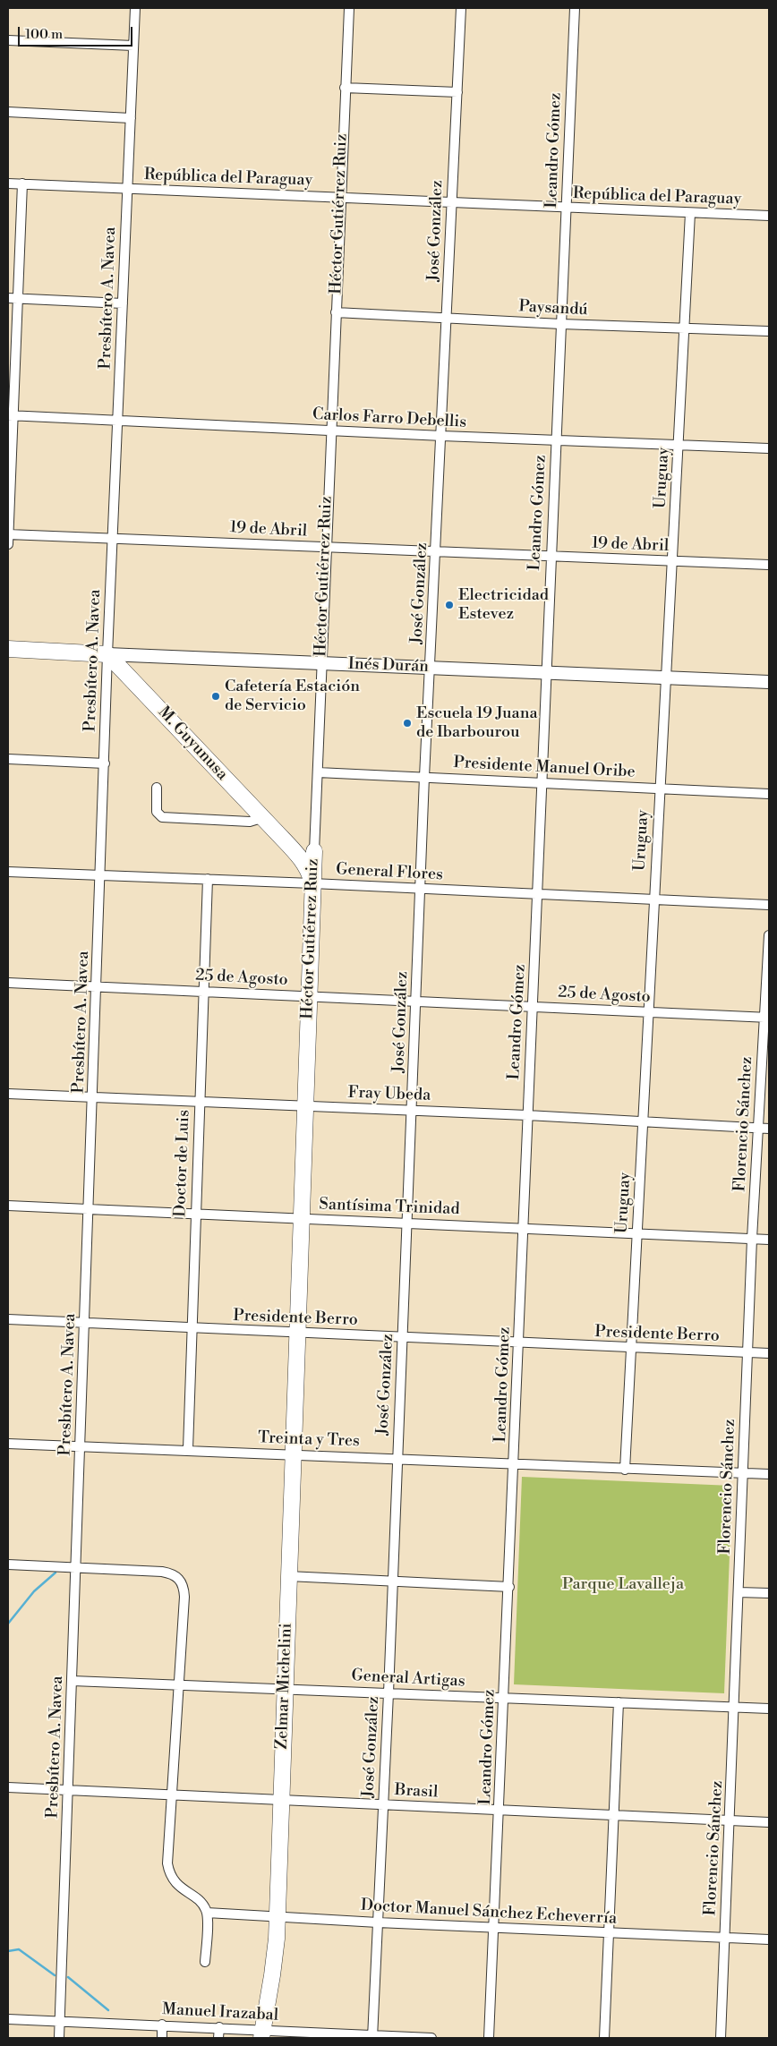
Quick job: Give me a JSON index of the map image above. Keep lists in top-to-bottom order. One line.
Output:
{"streets":{"highway":["Héctor Gutiérrez Ruiz","Inés Durán","M. Guyunusa","Zelmar Michelini"],"street":["Leandro Gómez","República del Paraguay","José González","Presbítero A. Navea","Paysandú","Carlos Farro Debellis","Uruguay","19 de Abril","Presidente Manuel Oribe","General Flores","25 de Agosto","Fray Ubeda","Florencio Sánchez","Doctor de Luis","Santísima Trinidad","Presidente Berro","Treinta y Tres","General Artigas","Brasil","Doctor Manuel Sánchez Echeverría","Manuel Irazabal"]},"crossings":[["Leandro Gómez","República del Paraguay"],["Leandro Gómez","Paysandú"],["Leandro Gómez","Carlos Farro Debellis"],["Leandro Gómez","19 de Abril"],["Leandro Gómez","Inés Durán"],["Leandro Gómez","Presidente Manuel Oribe"],["Leandro Gómez","General Flores"],["Leandro Gómez","25 de Agosto"],["Leandro Gómez","Fray Ubeda"],["Leandro Gómez","Santísima Trinidad"],["Leandro Gómez","Presidente Berro"],["Leandro Gómez","Treinta y Tres"],["Leandro Gómez","General Artigas"],["Leandro Gómez","Brasil"],["Leandro Gómez","Doctor Manuel Sánchez Echeverría"],["República del Paraguay","Héctor Gutiérrez Ruiz"],["República del Paraguay","José González"],["República del Paraguay","Presbítero A. Navea"],["República del Paraguay","Uruguay"],["Héctor Gutiérrez Ruiz","Paysandú"],["Héctor Gutiérrez Ruiz","Carlos Farro Debellis"],["Héctor Gutiérrez Ruiz","19 de Abril"],["Héctor Gutiérrez Ruiz","Inés Durán"],["Héctor Gutiérrez Ruiz","M. Guyunusa"],["Héctor Gutiérrez Ruiz","Presidente Manuel Oribe"],["Héctor Gutiérrez Ruiz","General Flores"],["Héctor Gutiérrez Ruiz","25 de Agosto"],["Héctor Gutiérrez Ruiz","Fray Ubeda"],["Héctor Gutiérrez Ruiz","Santísima Trinidad"],["Héctor Gutiérrez Ruiz","Presidente Berro"],["Héctor Gutiérrez Ruiz","Zelmar Michelini"],["José González","Paysandú"],["José González","Carlos Farro Debellis"],["José González","19 de Abril"],["José González","Inés Durán"],["José González","Presidente Manuel Oribe"],["José González","General Flores"],["José González","25 de Agosto"],["José González","Fray Ubeda"],["José González","Santísima Trinidad"],["José González","Presidente Berro"],["José González","Treinta y Tres"],["José González","General Artigas"],["José González","Brasil"],["José González","Doctor Manuel Sánchez Echeverría"],["José González","Manuel Irazabal"],["Presbítero A. Navea","Carlos Farro Debellis"],["Presbítero A. Navea","19 de Abril"],["Presbítero A. Navea","Inés Durán"],["Presbítero A. Navea","M. Guyunusa"],["Presbítero A. Navea","General Flores"],["Presbítero A. Navea","25 de Agosto"],["Presbítero A. Navea","Fray Ubeda"],["Presbítero A. Navea","Santísima Trinidad"],["Presbítero A. Navea","Presidente Berro"],["Presbítero A. Navea","Treinta y Tres"],["Presbítero A. Navea","General Artigas"],["Presbítero A. Navea","Brasil"],["Presbítero A. Navea","Manuel Irazabal"],["Paysandú","Uruguay"],["Carlos Farro Debellis","Uruguay"],["Uruguay","19 de Abril"],["Uruguay","Inés Durán"],["Uruguay","Presidente Manuel Oribe"],["Uruguay","General Flores"],["Uruguay","25 de Agosto"],["Uruguay","Fray Ubeda"],["Uruguay","Santísima Trinidad"],["Uruguay","Presidente Berro"],["Uruguay","Treinta y Tres"],["Inés Durán","M. Guyunusa"],["M. Guyunusa","General Flores"],["General Flores","Doctor de Luis"],["25 de Agosto","Florencio Sánchez"],["25 de Agosto","Doctor de Luis"],["Fray Ubeda","Florencio Sánchez"],["Fray Ubeda","Doctor de Luis"],["Florencio Sánchez","Santísima Trinidad"],["Florencio Sánchez","Presidente Berro"],["Florencio Sánchez","Treinta y Tres"],["Florencio Sánchez","General Artigas"],["Florencio Sánchez","Brasil"],["Florencio Sánchez","Doctor Manuel Sánchez Echeverría"],["Doctor de Luis","Santísima Trinidad"],["Doctor de Luis","Presidente Berro"],["Doctor de Luis","Treinta y Tres"],["Presidente Berro","Zelmar Michelini"],["Treinta y Tres","Zelmar Michelini"],["General Artigas","Zelmar Michelini"],["Zelmar Michelini","Brasil"],["Zelmar Michelini","Doctor Manuel Sánchez Echeverría"],["Zelmar Michelini","Manuel Irazabal"]],"parks":["Parque Lavalleja"],"places":["Electricidad Estevez","Cafetería Estación de Servicio","Escuela 19 Juana de Ibarbourou"],"scale_bar":"100 m"}
